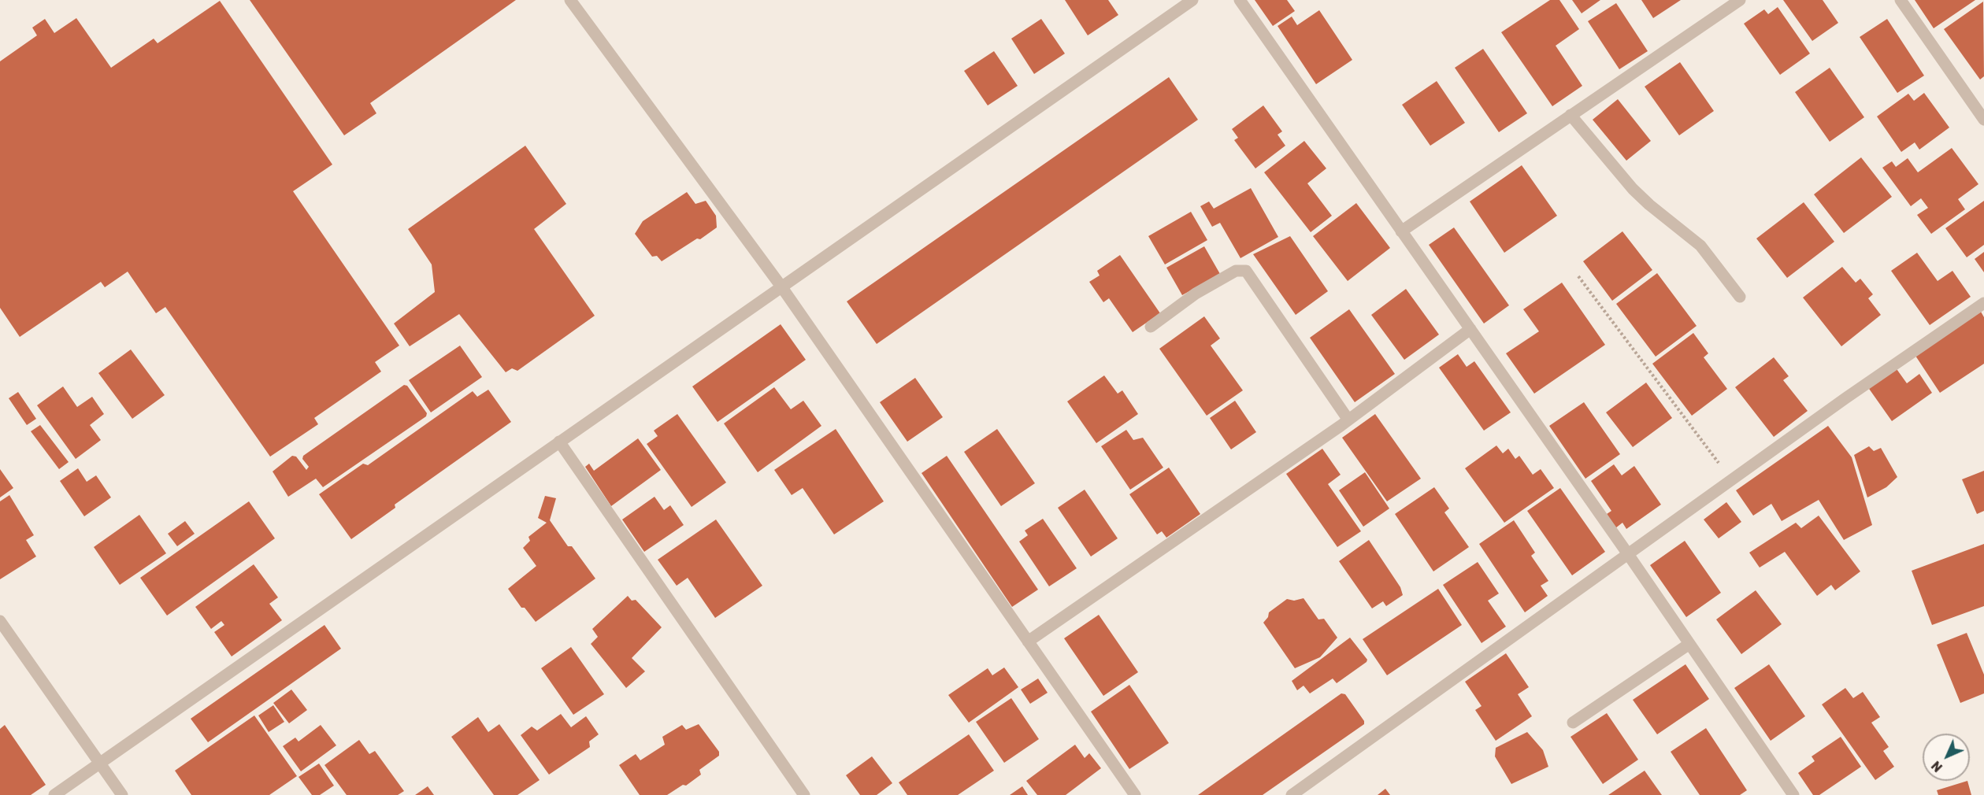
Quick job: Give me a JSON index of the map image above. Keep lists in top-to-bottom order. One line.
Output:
{"north":"bottom left"}
